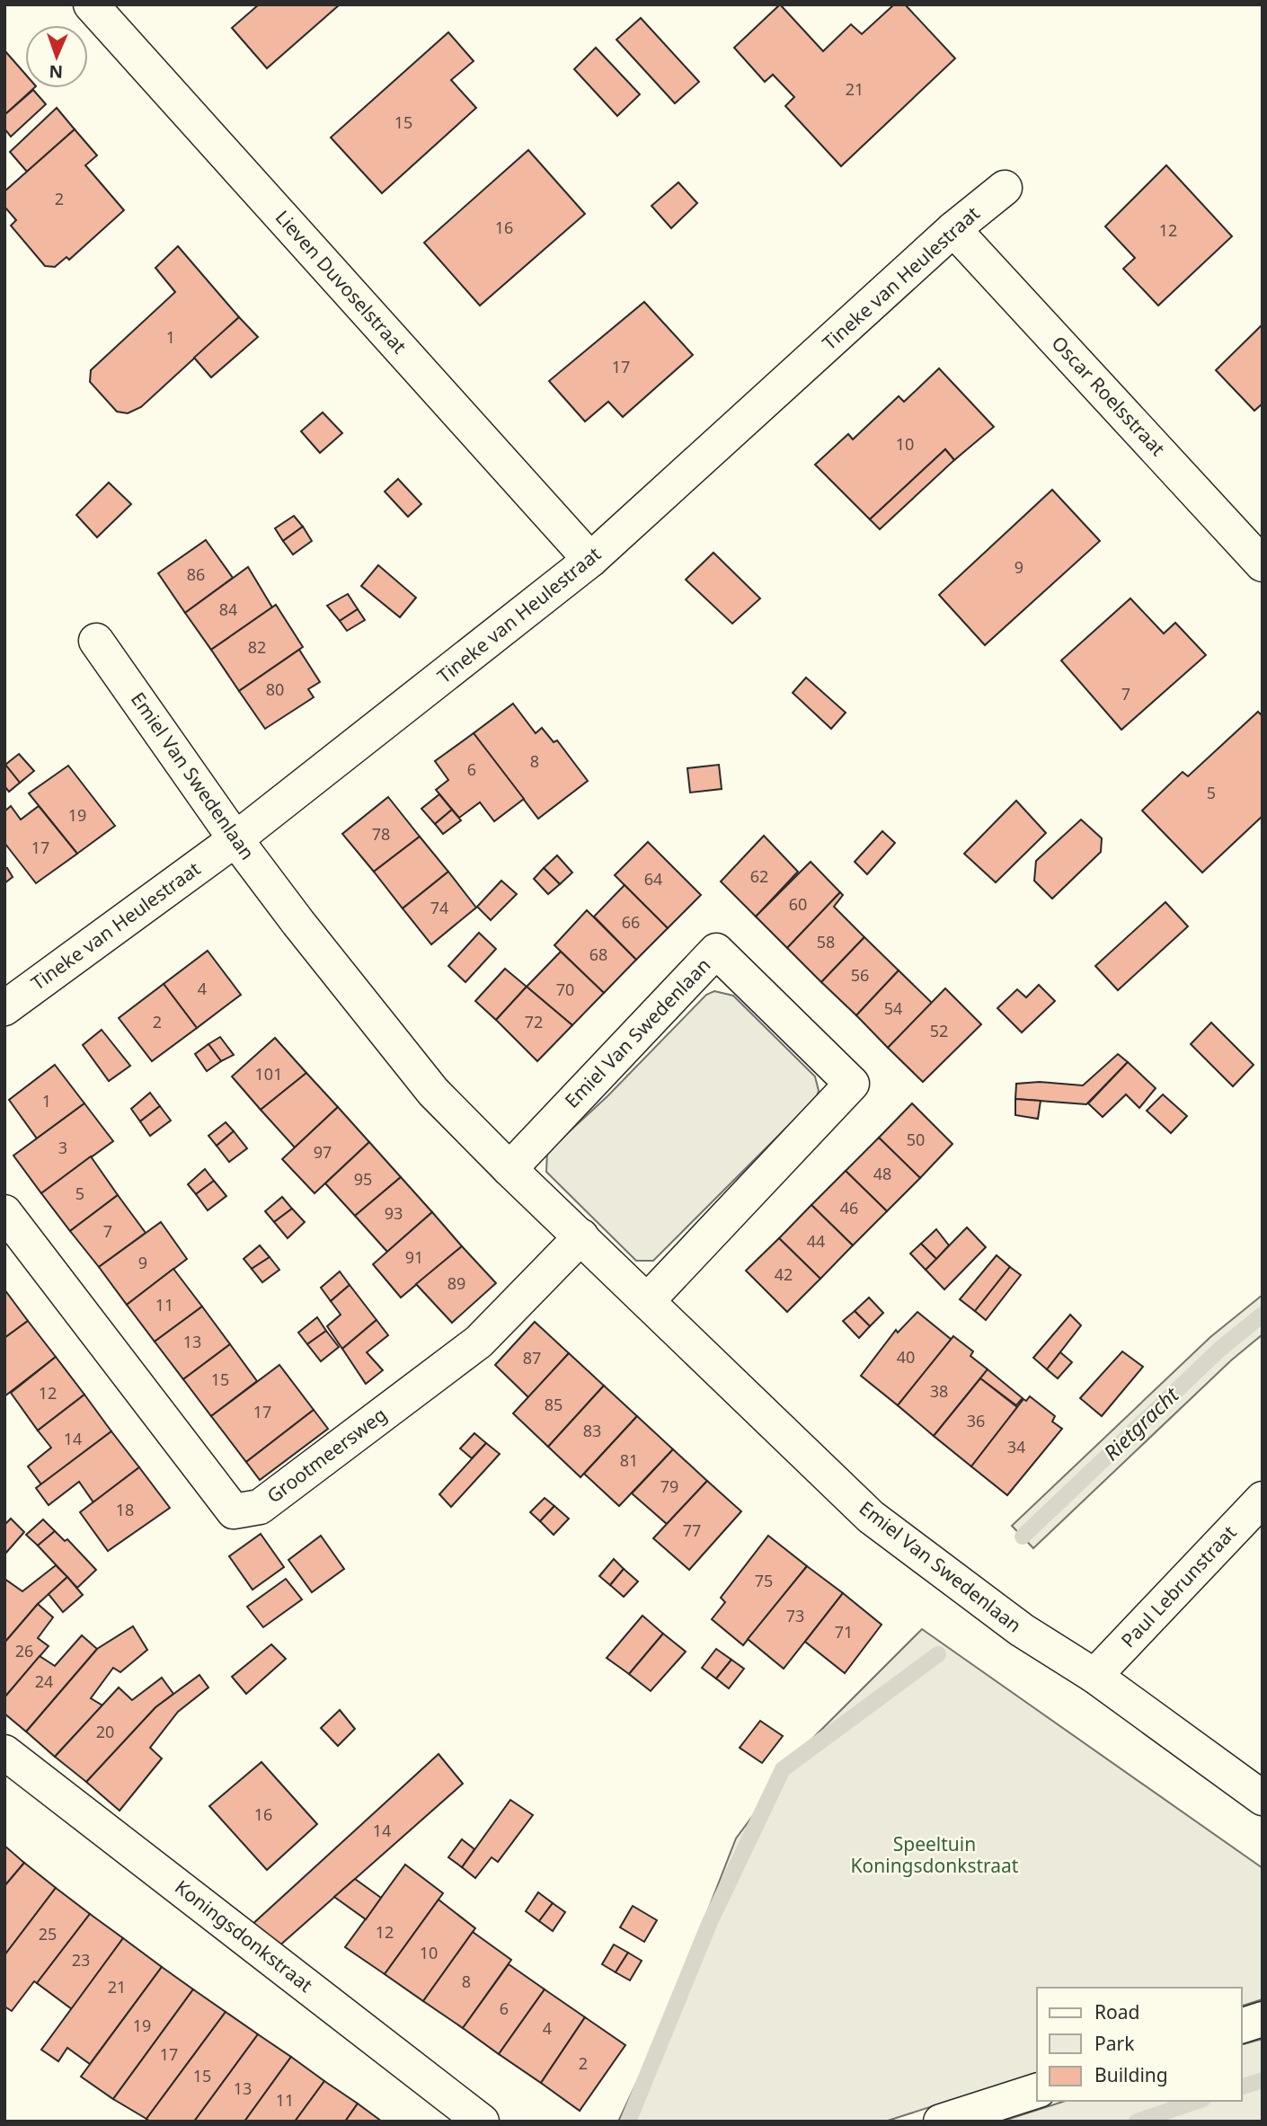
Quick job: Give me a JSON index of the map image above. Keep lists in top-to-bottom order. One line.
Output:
{"streets":{"street":["Tineke van Heulestraat","Lieven Duvoselstraat","Oscar Roelsstraat","Emiel Van Swedenlaan","Grootmeersweg","Paul Lebrunstraat","Koningsdonkstraat"]},"crossings":[["Tineke van Heulestraat","Lieven Duvoselstraat"],["Tineke van Heulestraat","Oscar Roelsstraat"],["Tineke van Heulestraat","Emiel Van Swedenlaan"],["Emiel Van Swedenlaan","Grootmeersweg"],["Emiel Van Swedenlaan","Paul Lebrunstraat"]],"water":["Rietgracht"],"parks":["Speeltuin Koningsdonkstraat"],"house_numbers":["21","15","2","16","12","1","17","10","9","86","84","82","80","7","8","6","5","19","78","17","62","64","60","74","66","58","68","56","4","70","54","2","72","52","101","1","50","3","97","48","95","5","46","93","7","44","91","9","42","89","11","13","40","87","15","38","12","85","17","36","83","14","34","81","79","18","77","75","73","71","26","24","20","16","14","12","25","10","23","8","21","6","19","4","17","2","15","13","11"],"legend":["Road","Park","Building"],"north":"bottom"}
